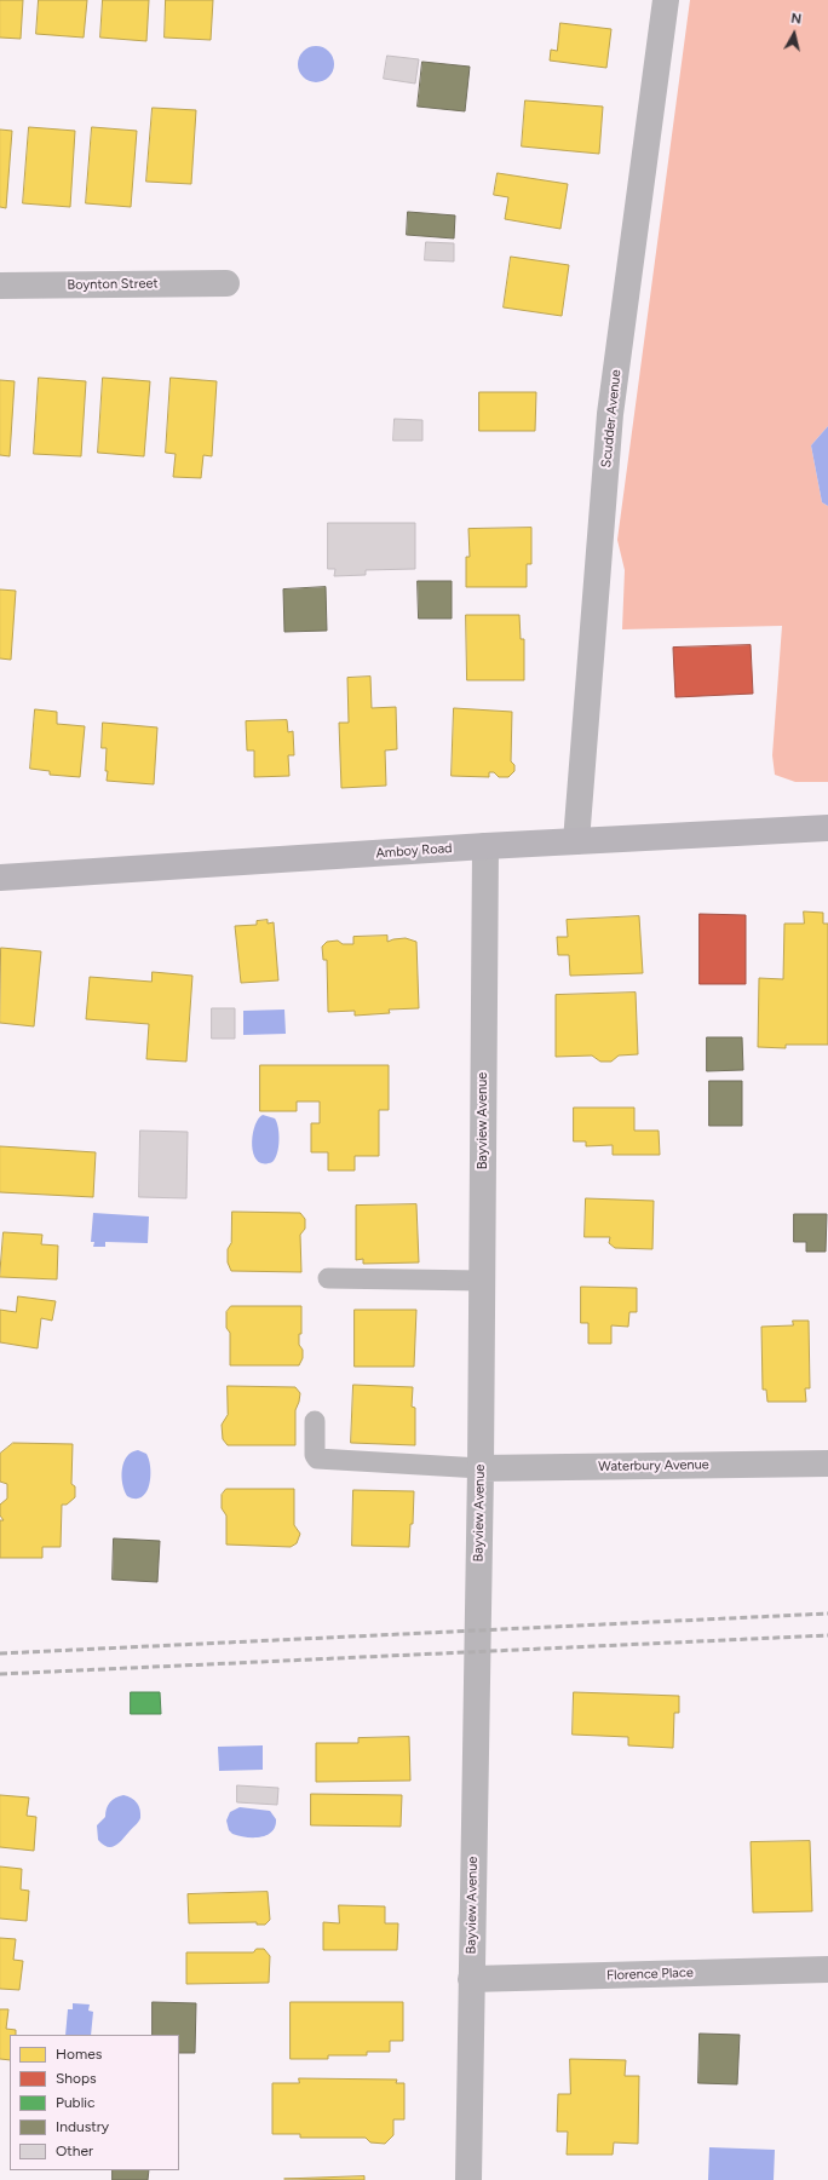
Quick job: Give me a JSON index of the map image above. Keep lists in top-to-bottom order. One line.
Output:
{"streets":{"main road":["Amboy Road"],"street":["Boynton Street","Scudder Avenue","Bayview Avenue","Waterbury Avenue","Florence Place"]},"crossings":[["Scudder Avenue","Amboy Road"],["Amboy Road","Bayview Avenue"],["Bayview Avenue","Waterbury Avenue"],["Bayview Avenue","Florence Place"]],"legend":["Homes","Shops","Public","Industry","Other"],"north":"top"}
